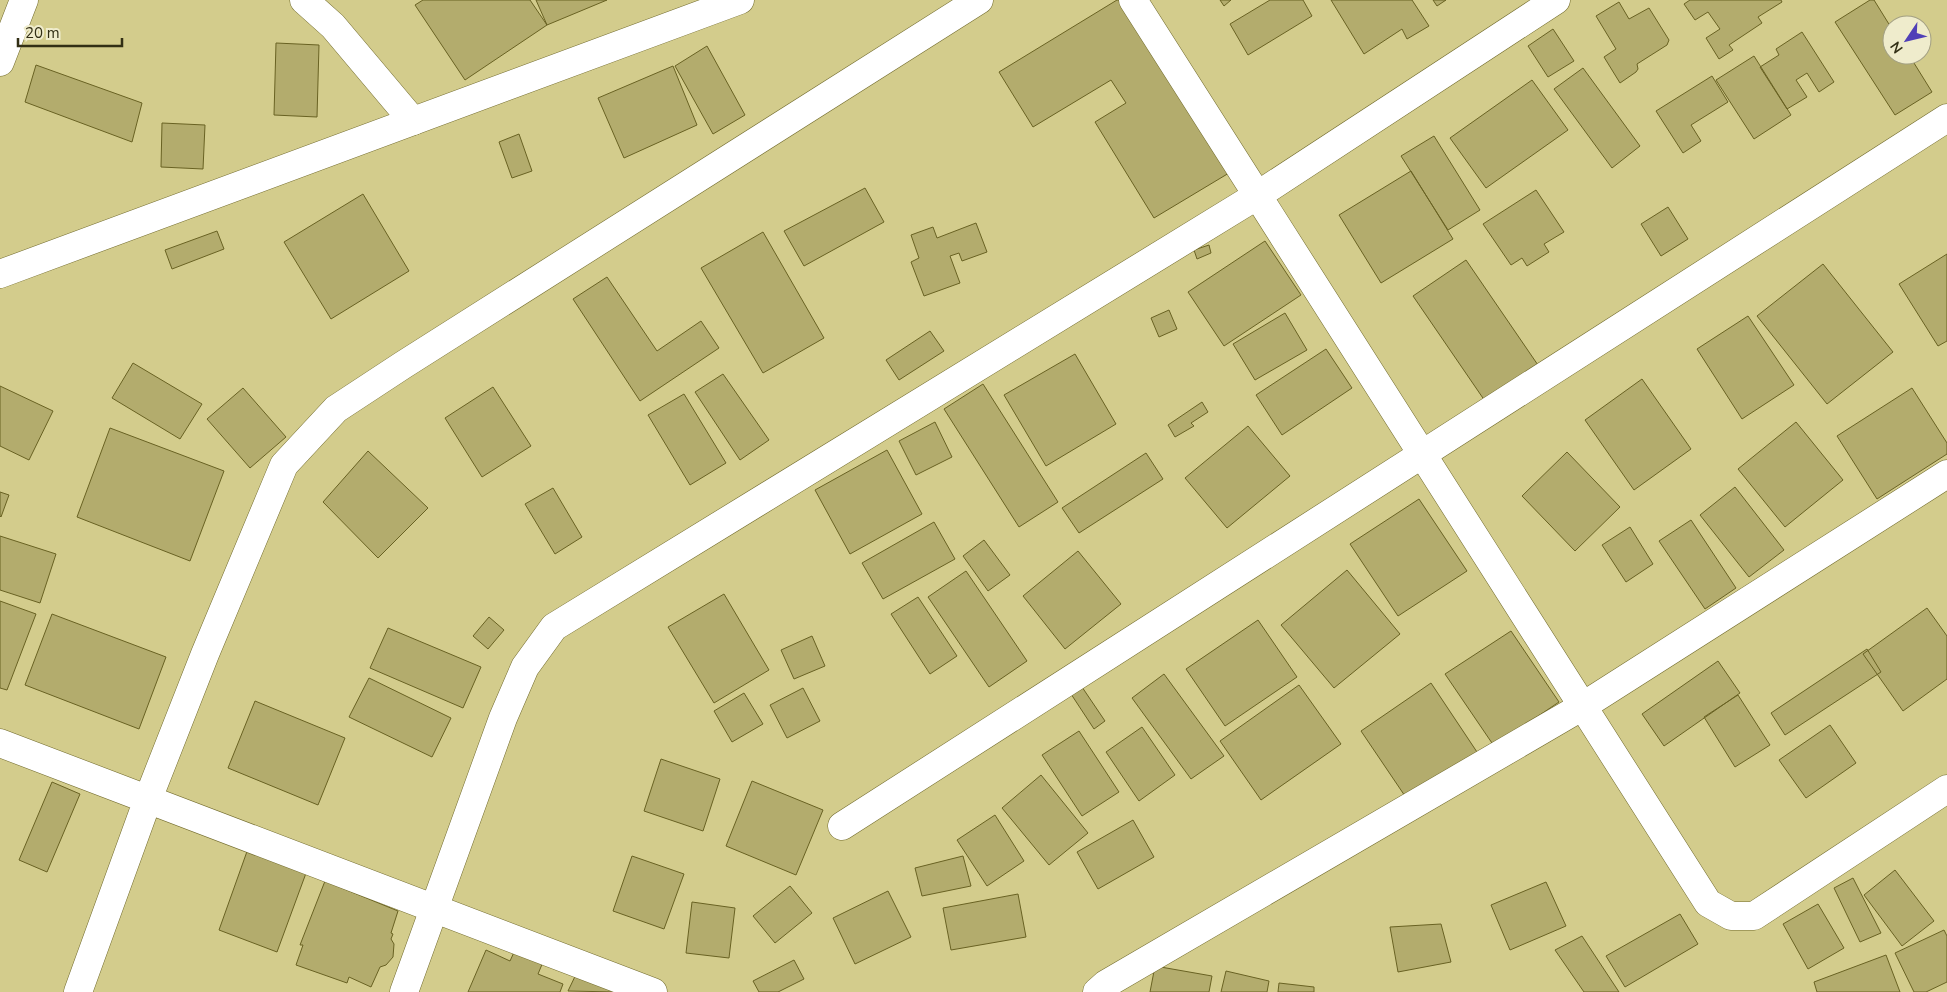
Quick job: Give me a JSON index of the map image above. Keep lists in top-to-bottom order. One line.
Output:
{"scale_bar":"20 m","north":"bottom left"}
